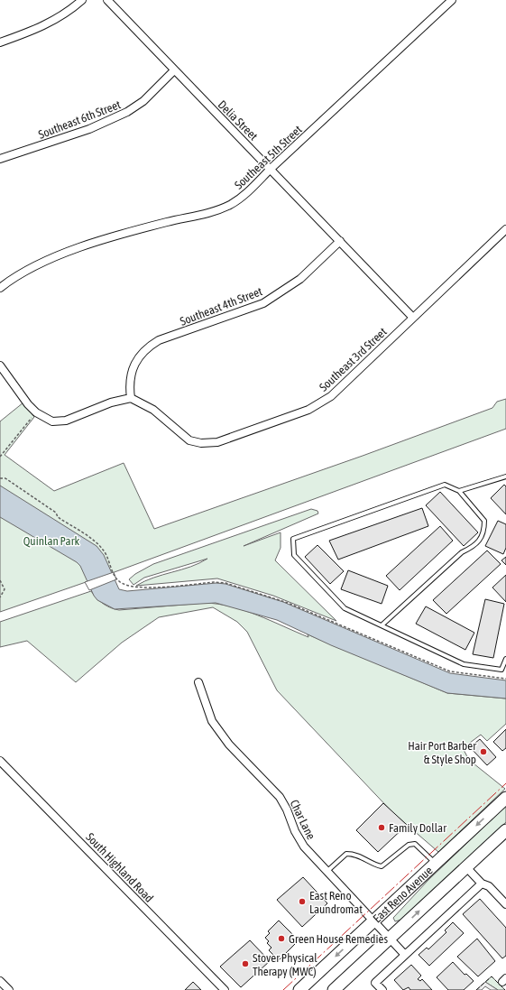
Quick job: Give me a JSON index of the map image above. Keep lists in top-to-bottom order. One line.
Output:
{"streets":{"main road":["East Reno Avenue"],"street":["Southeast 6th Street","Delia Street","Southeast 5th Street","Southeast 4th Street","Southeast 3rd Street","Char Lane","South Highland Road"]},"crossings":[["Southeast 6th Street","Delia Street"],["Delia Street","Southeast 5th Street"],["Delia Street","Southeast 4th Street"],["Delia Street","Southeast 3rd Street"],["Southeast 4th Street","Southeast 3rd Street"],["Char Lane","East Reno Avenue"]],"parks":["Quinlan Park"],"places":["Hair Port Barber & Style Shop","Family Dollar","East Reno Laundromat","Green House Remedies","Stover Physical Therapy (MWC)"]}
